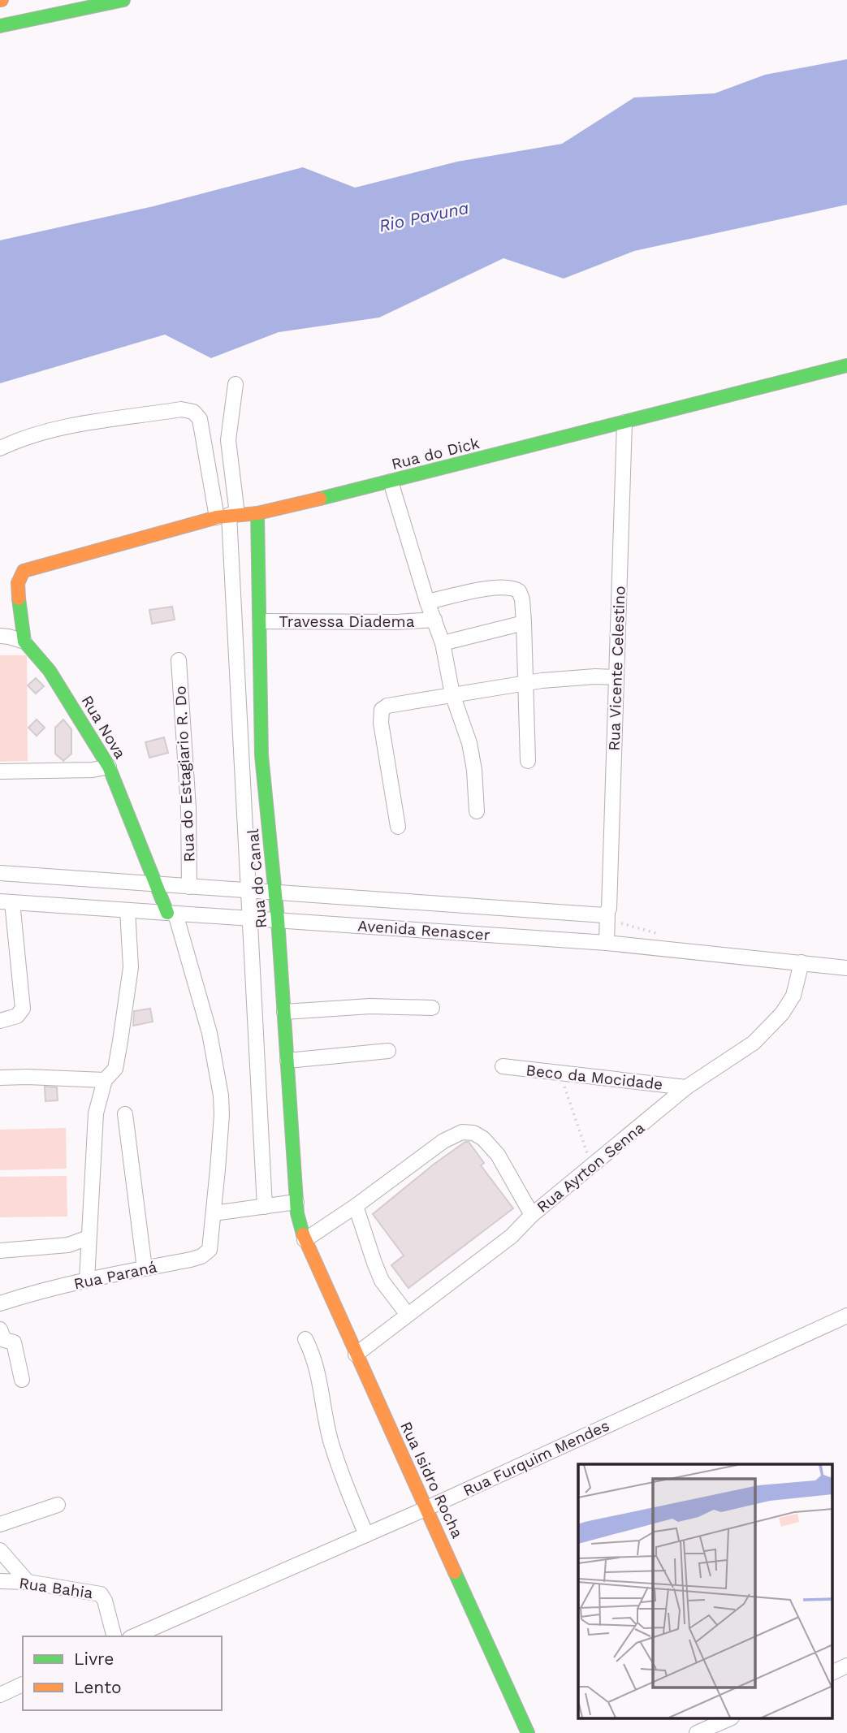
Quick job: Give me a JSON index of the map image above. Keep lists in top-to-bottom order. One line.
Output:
{"streets":{"main road":["Rua do Dick","Rua Nova","Rua do Canal","Rua Isidro Rocha"],"street":["Travessa Diadema","Rua Vicente Celestino","Rua do Estagiario R. Do","Avenida Renascer","Beco da Mocidade","Rua Ayrton Senna","Rua Paraná","Rua Furquim Mendes","Rua Bahia"]},"crossings":[["Rua do Dick","Rua Vicente Celestino"],["Rua do Dick","Rua Nova"],["Rua do Dick","Rua do Canal"],["Travessa Diadema","Rua do Canal"],["Rua Vicente Celestino","Avenida Renascer"],["Rua Nova","Avenida Renascer"],["Rua Nova","Rua Paraná"],["Rua do Estagiario R. Do","Avenida Renascer"],["Rua do Canal","Avenida Renascer"],["Rua do Canal","Rua Isidro Rocha"],["Avenida Renascer","Rua Ayrton Senna"],["Avenida Renascer","Rua Paraná"],["Beco da Mocidade","Rua Ayrton Senna"],["Rua Ayrton Senna","Rua Isidro Rocha"],["Rua Furquim Mendes","Rua Isidro Rocha"]],"water":["Rio Pavuna"],"legend":["Livre","Lento"]}
